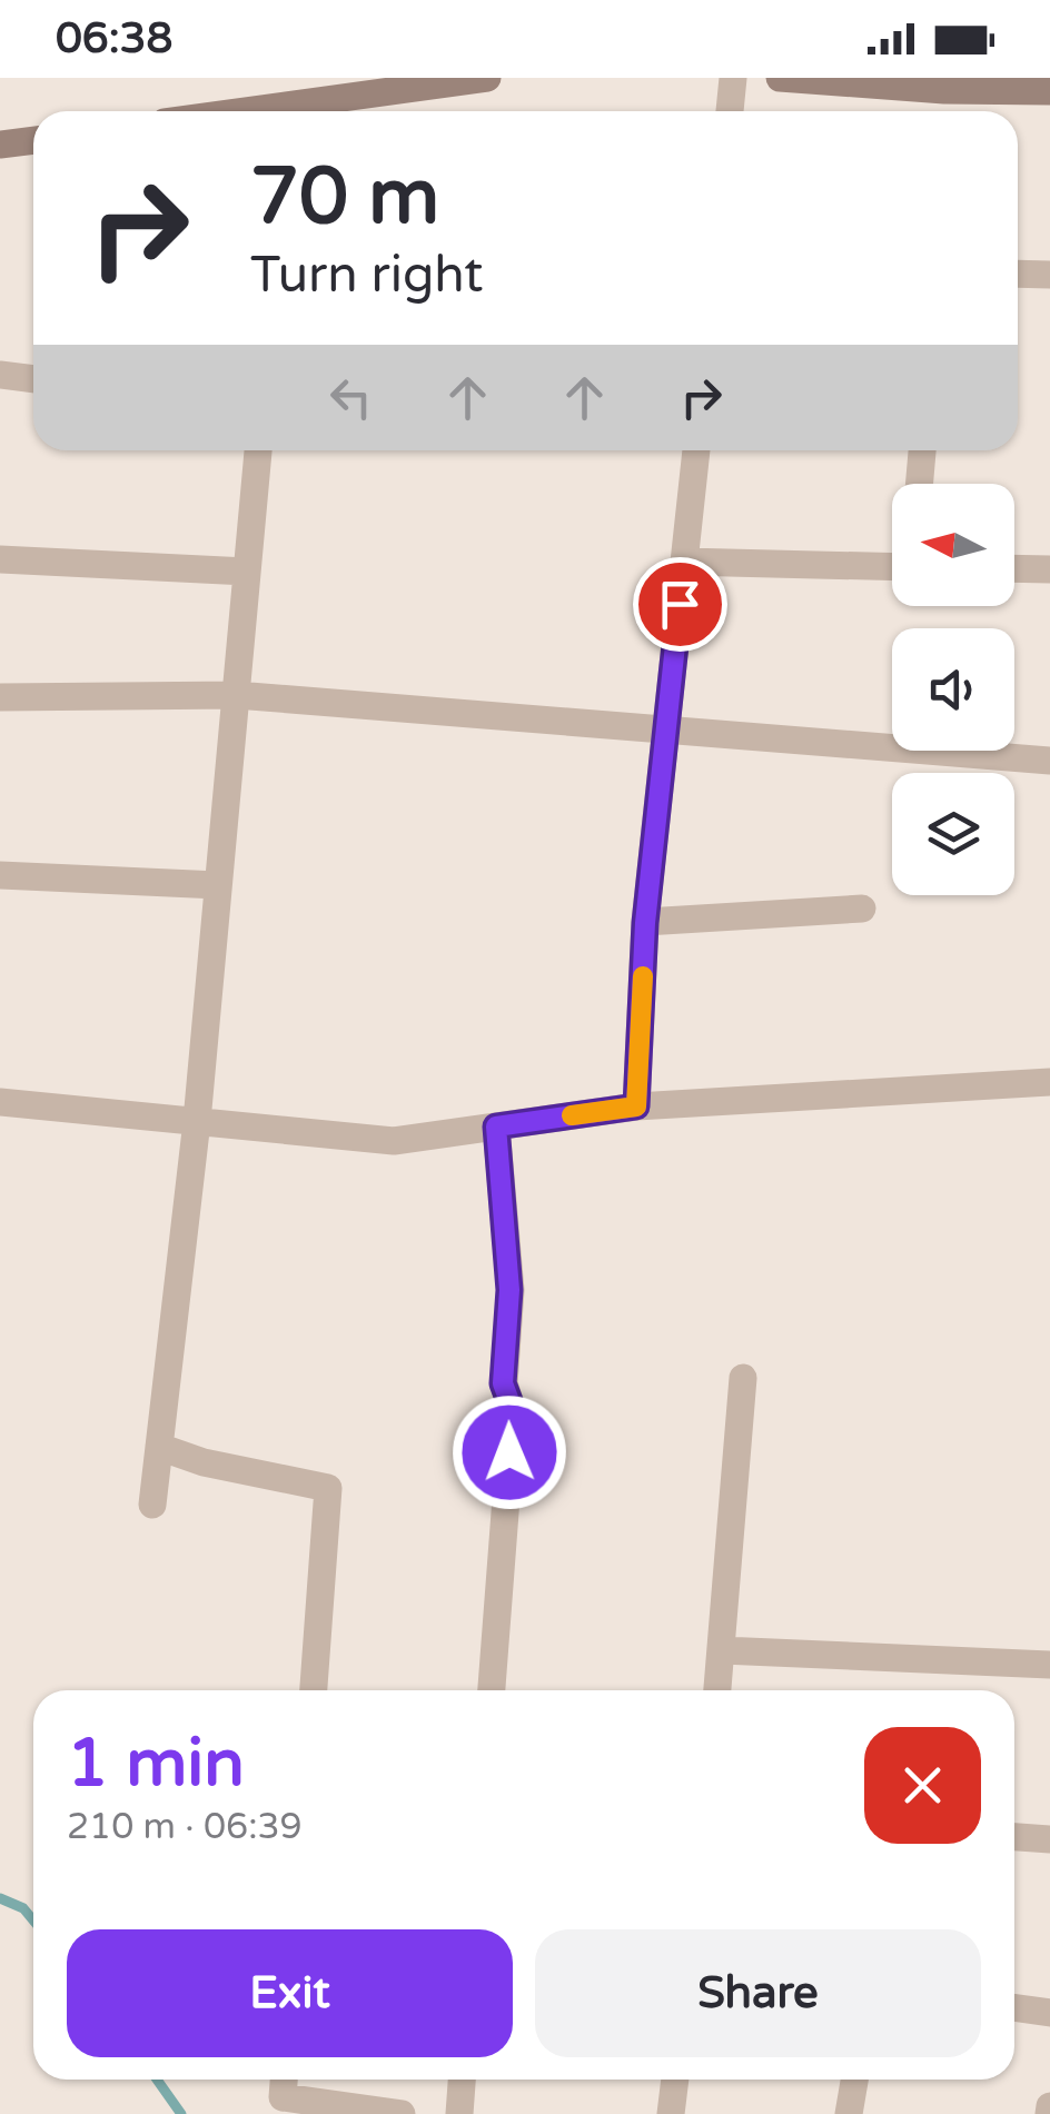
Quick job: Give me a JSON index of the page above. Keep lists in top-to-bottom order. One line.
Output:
{"north":"left","page":{"status":"06:38","turn":["70 m","Turn right"],"heading":["1 min","210 m · 06:39"],"buttons":["Exit","Share"]}}
